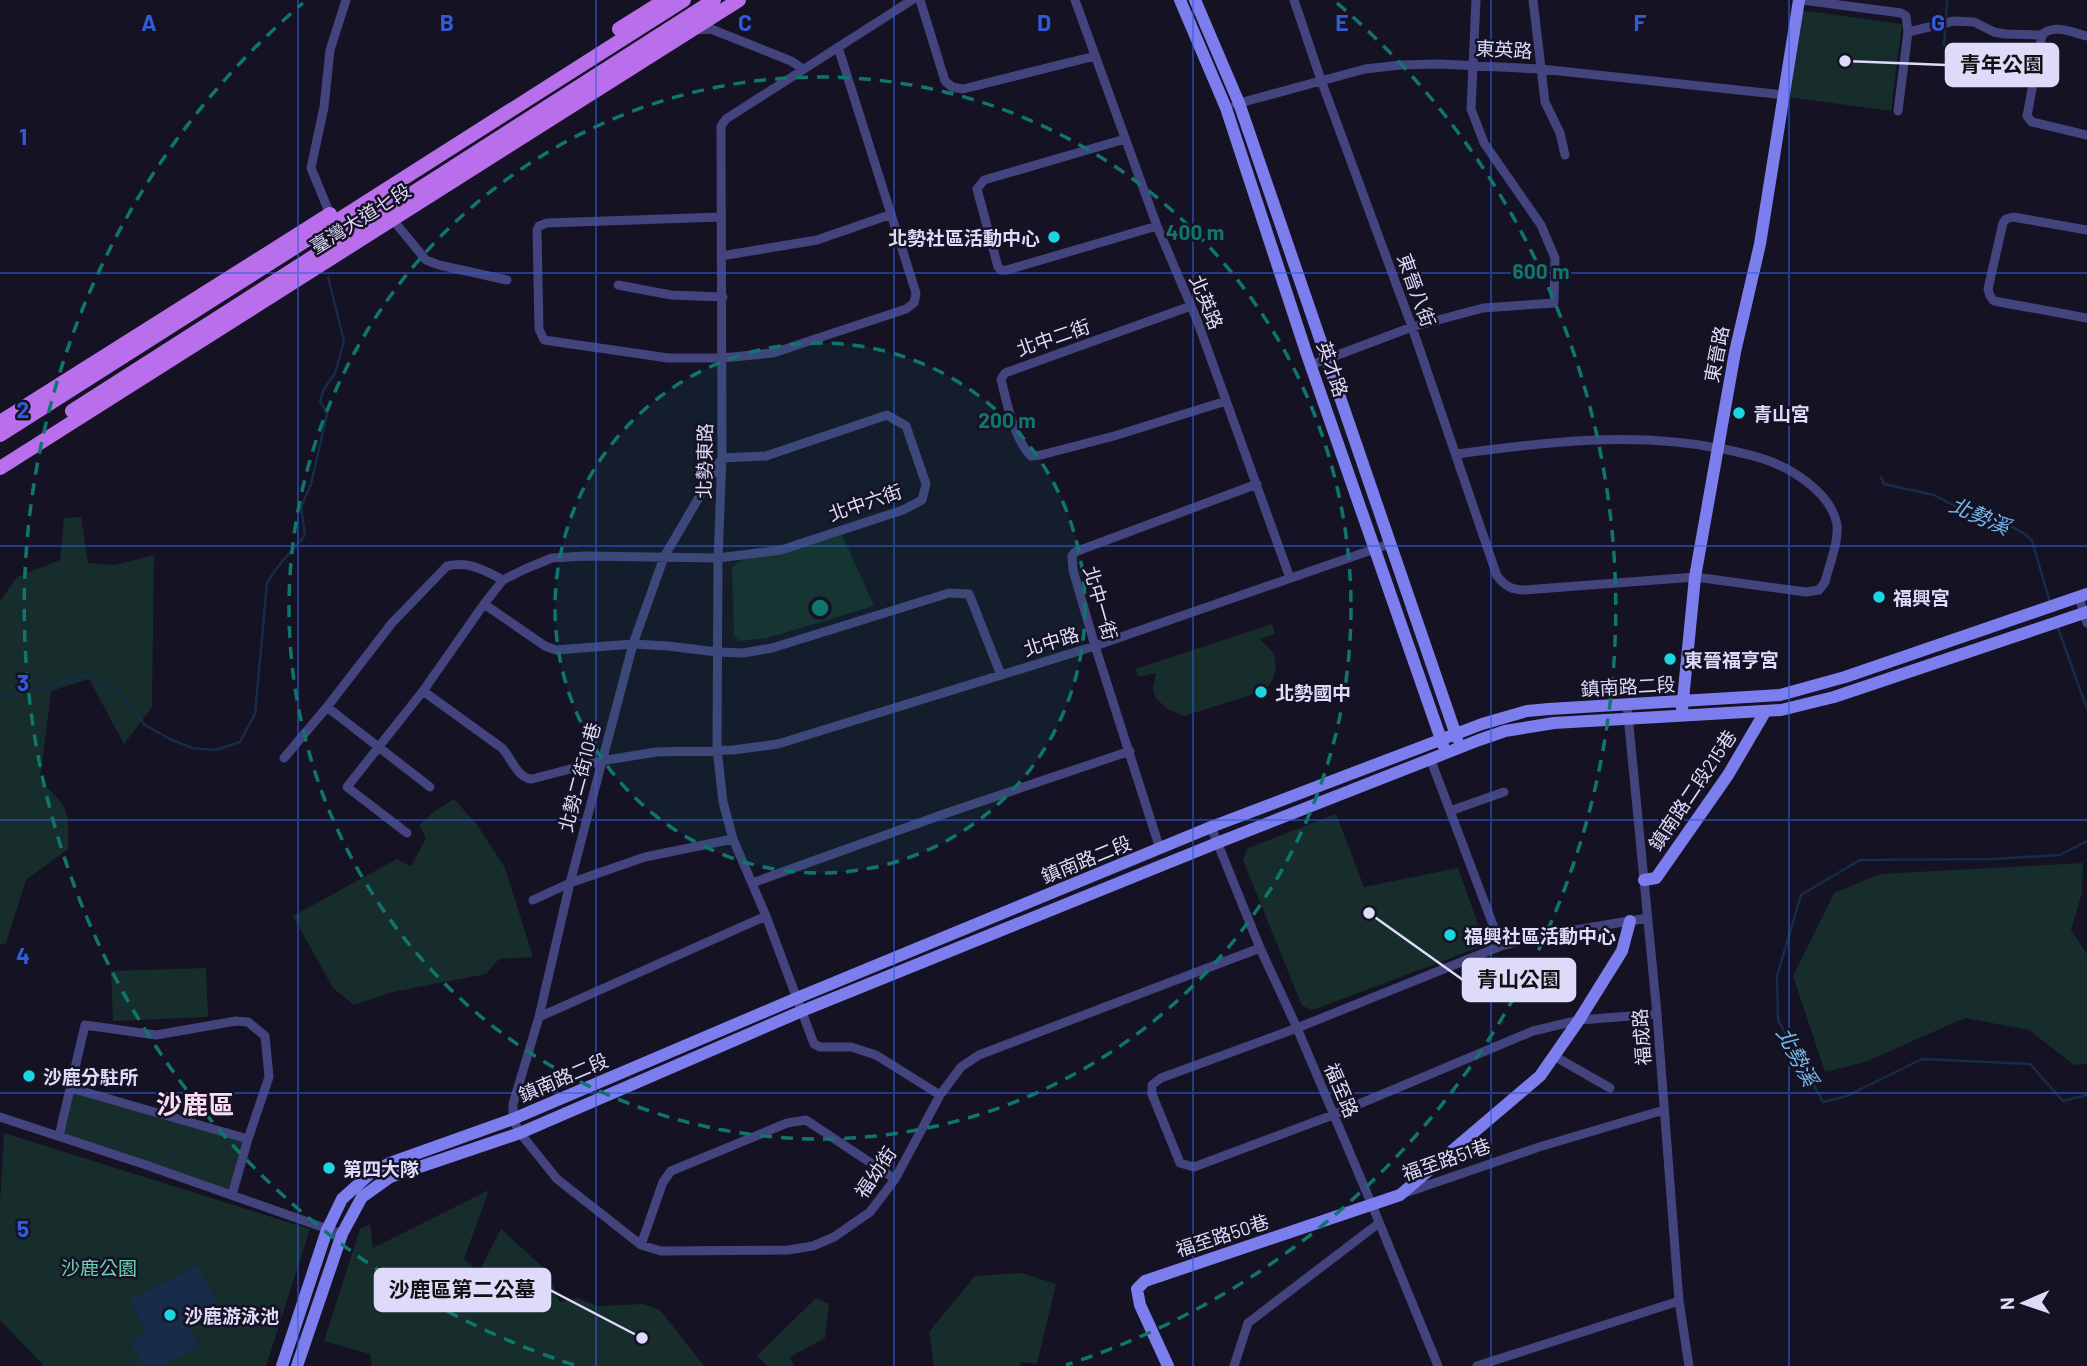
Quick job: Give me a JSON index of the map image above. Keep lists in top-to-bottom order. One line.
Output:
{"streets":{"main road":["臺灣大道七段"],"street":["東英路","東晉八街","北英路","北中二街","東晉路","英才路","北勢東路","北中六街","北中一街","北中路","鎮南路二段","北勢二街10巷","鎮南路二段215巷","福成路","福至路","福至路51巷","福幼街","福至路50巷"]},"crossings":[["東英路","東晉八街"],["東英路","東晉路"],["東英路","英才路"],["東晉八街","東晉路"],["北英路","北中二街"],["北英路","北中一街"],["北英路","北中路"],["東晉路","鎮南路二段"],["英才路","北中路"],["英才路","鎮南路二段"],["北勢東路","北中六街"],["北勢東路","北中路"],["北勢東路","鎮南路二段"],["北勢東路","北勢二街10巷"],["北勢東路","福幼街"],["北中六街","北勢二街10巷"],["北中一街","北中路"],["北中一街","鎮南路二段"],["北中路","北勢二街10巷"],["鎮南路二段","北勢二街10巷"],["鎮南路二段","鎮南路二段215巷"],["鎮南路二段","福成路"],["鎮南路二段","福至路"],["鎮南路二段","福幼街"],["北勢二街10巷","福幼街"],["鎮南路二段215巷","福成路"],["福成路","福至路51巷"],["福至路","福幼街"],["福至路","福至路50巷"],["福至路51巷","福至路50巷"]],"districts":["沙鹿區"],"water":["北勢溪"],"parks":["沙鹿公園"],"places":["青年公園","北勢社區活動中心","青山宮","福興宮","東晉福亨宮","北勢國中","青山公園","福興社區活動中心","沙鹿分駐所","第四大隊","沙鹿游泳池","沙鹿區第二公墓"],"north":"left","grid":{"columns":["A","B","C","D","E","F","G"],"rows":["1","2","3","4","5"]},"rings":["400 m","600 m","200 m"]}
